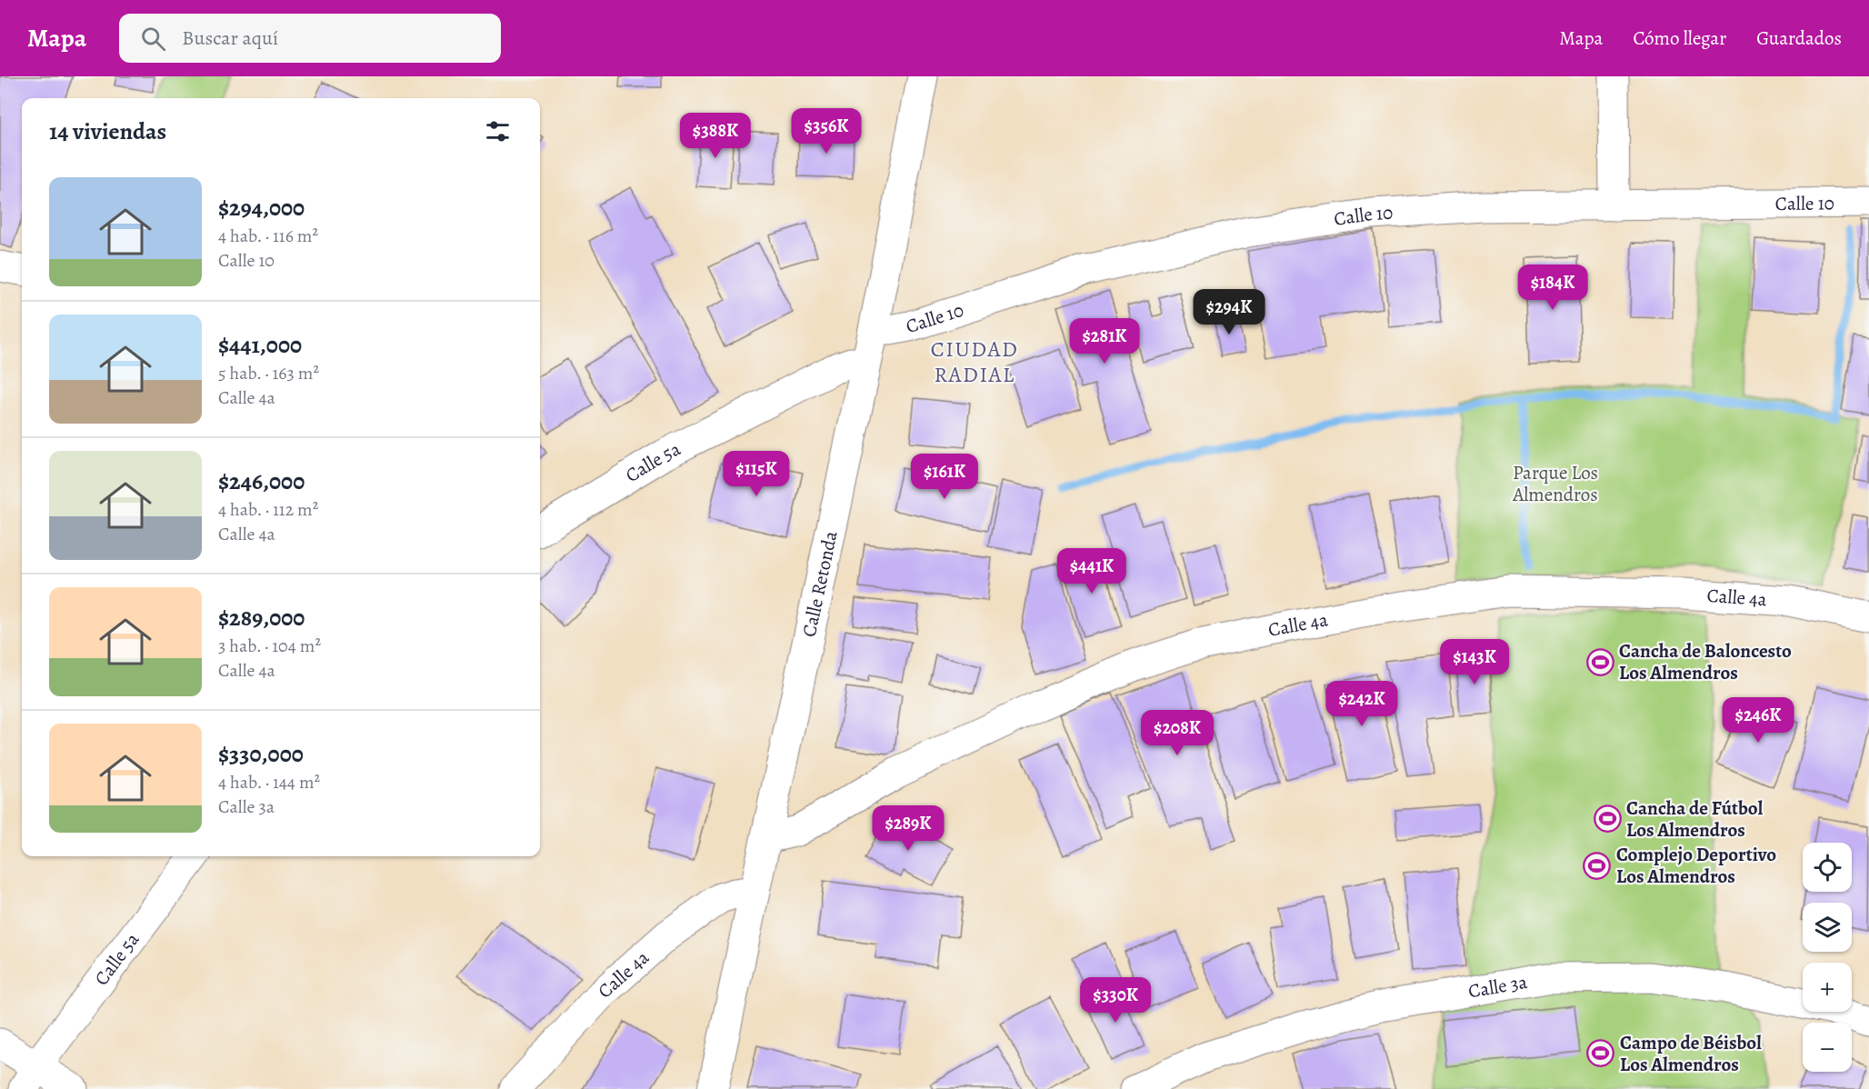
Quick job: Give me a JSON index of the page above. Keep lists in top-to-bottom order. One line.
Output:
{"streets":{"street":["Calle 10","Calle 5a","Calle Retonda","Calle 4a","Calle 3a"]},"crossings":[["Calle 10","Calle Retonda"],["Calle 5a","Calle Retonda"],["Calle Retonda","Calle 4a"]],"districts":["CIUDAD RADIAL"],"parks":["Parque Los Almendros"],"places":{"sports":["Cancha de Baloncesto Los Almendros","Cancha de Fútbol Los Almendros","Complejo Deportivo Los Almendros","Campo de Béisbol Los Almendros"]},"page":{"header":"Mapa","search":"Buscar aquí","nav":["Mapa","Cómo llegar","Guardados"],"heading":"14 viviendas","price":["$356K","$388K","$184K","$294K","$281K","$115K","$161K","$441K","$143K","$242K","$246K","$208K","$289K","$330K"],"list":[{"name":"$294,000","note":"4 hab. · 116 m² · Calle 10"},{"name":"$441,000","note":"5 hab. · 163 m² · Calle 4a"},{"name":"$246,000","note":"4 hab. · 112 m² · Calle 4a"},{"name":"$289,000","note":"3 hab. · 104 m² · Calle 4a"},{"name":"$330,000","note":"4 hab. · 144 m² · Calle 3a"}],"map_buttons":["+","−"]}}
